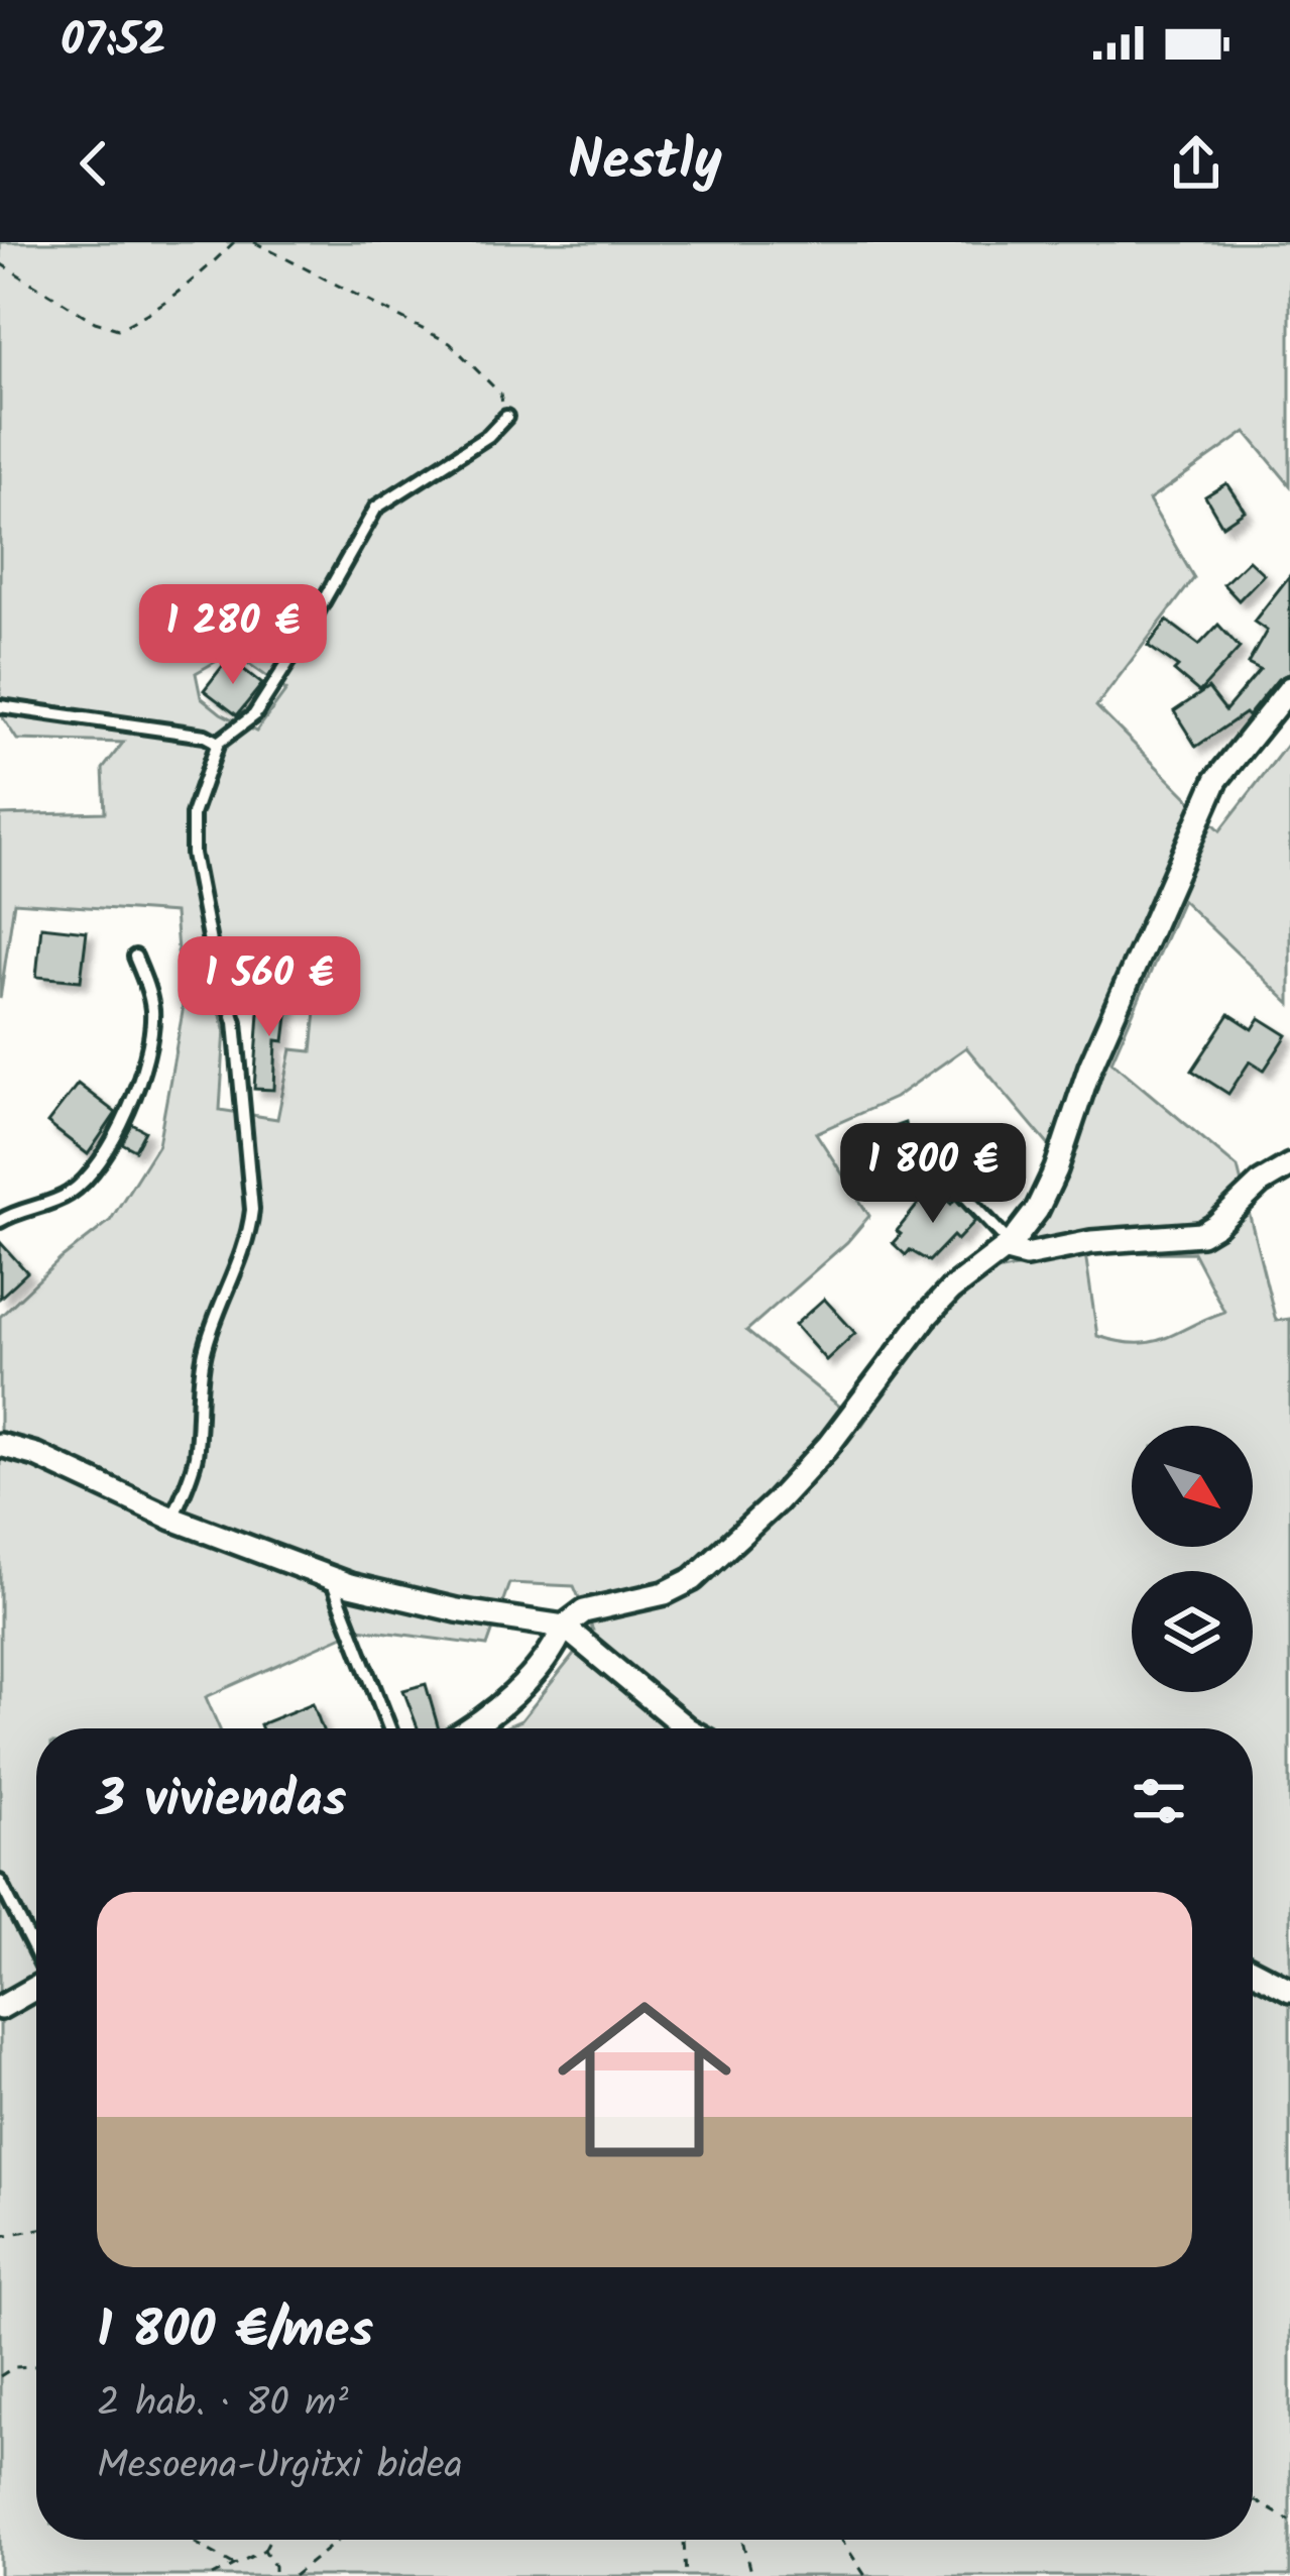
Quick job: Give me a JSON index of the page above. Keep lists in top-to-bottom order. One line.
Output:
{"north":"bottom right","page":{"status":"07:52","header":"Nestly","price":["1 280 €","1 560 €","1 800 €"],"heading":"3 viviendas","list":[{"name":"1 800 €/mes","note":"2 hab. · 80 m² · Mesoena-Urgitxi bidea"}]}}
